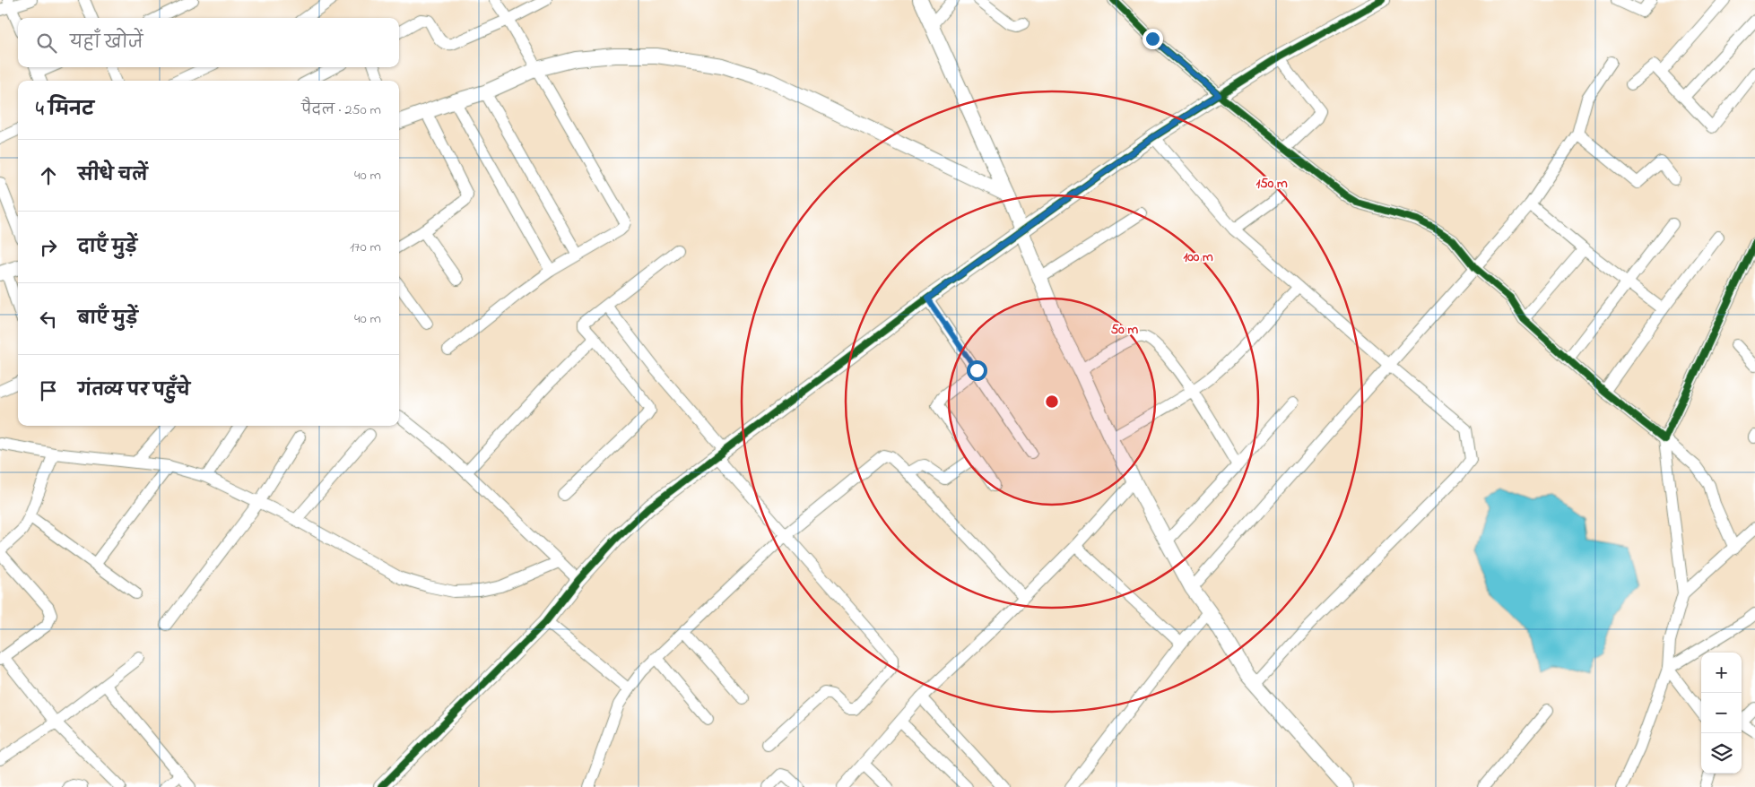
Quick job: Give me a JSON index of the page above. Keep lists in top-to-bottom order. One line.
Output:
{"page":{"search":"यहाँ खोजें","heading":["4 मिनट","पैदल · 250 m"],"list":[["सीधे चलें","40 m"],["दाएँ मुड़ें","170 m"],["बाएँ मुड़ें","40 m"],"गंतव्य पर पहुँचे"],"map_buttons":["+","−"]},"rings":["150 m","100 m","50 m"]}
